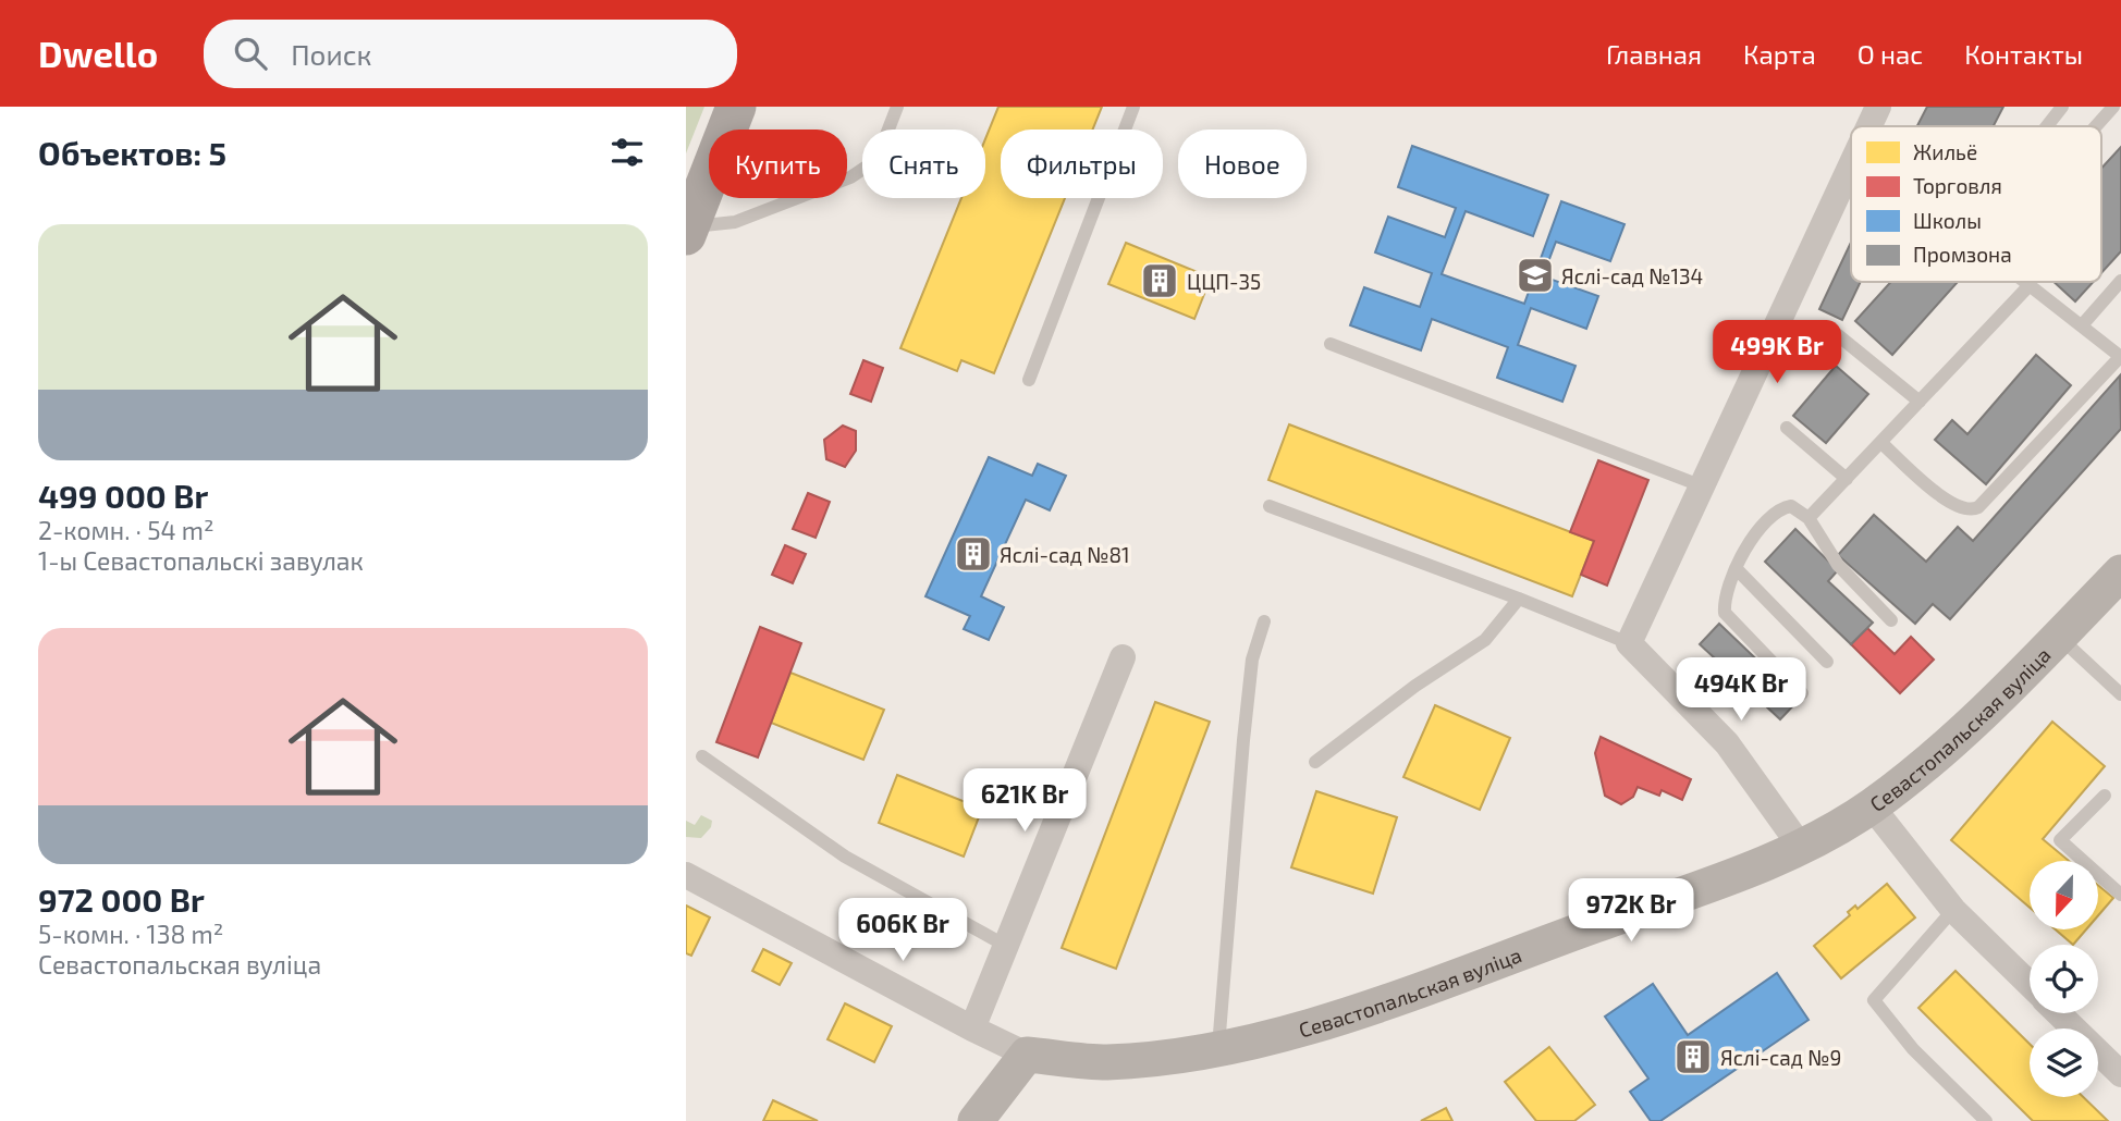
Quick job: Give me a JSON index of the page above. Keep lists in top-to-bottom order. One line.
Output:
{"streets":{"street":["Севастопальская вуліца"]},"places":{"school or university":["Яслі-сад №134"],"building":["ЦЦП-35","Яслі-сад №81","Яслі-сад №9"]},"legend":["Жильё","Торговля","Школы","Промзона"],"north":"bottom","page":{"header":"Dwello","search":"Поиск","nav":["Главная","Карта","О нас","Контакты"],"heading":"Объектов: 5","chip":["Купить","Снять","Фильтры","Новое"],"list":[{"name":"499 000 Br","note":"2-комн. · 54 m² · 1-ы Севастопальскі завулак"},{"name":"972 000 Br","note":"5-комн. · 138 m² · Севастопальская вуліца"}],"price":["499K Br","494K Br","621K Br","972K Br","606K Br"]}}
